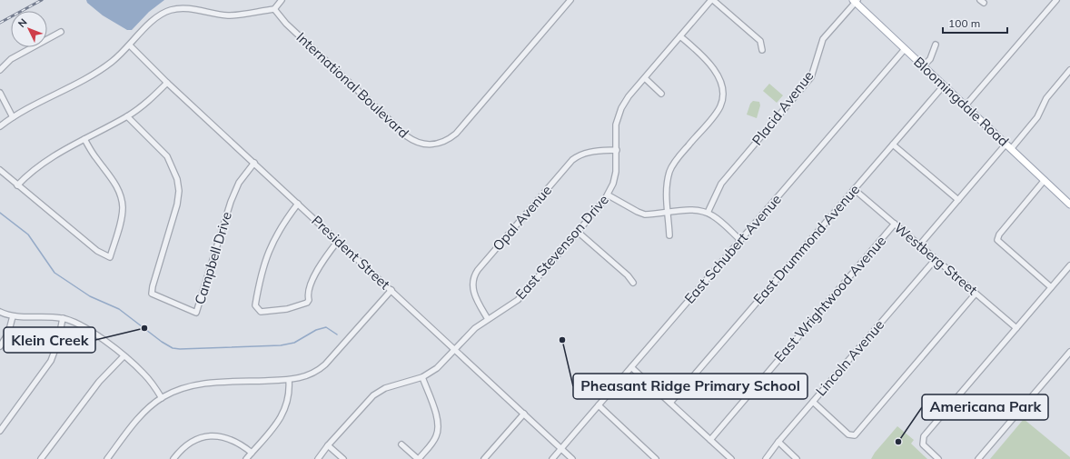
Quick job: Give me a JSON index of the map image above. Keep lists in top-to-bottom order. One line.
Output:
{"streets":{"main road":["Bloomingdale Road"],"street":["International Boulevard","Placid Avenue","Opal Avenue","East Drummond Avenue","East Stevenson Drive","East Schubert Avenue","President Street","Campbell Drive","Westberg Street","East Wrightwood Avenue","Lincoln Avenue"]},"crossings":[["Bloomingdale Road","Placid Avenue"],["Bloomingdale Road","East Drummond Avenue"],["Bloomingdale Road","East Schubert Avenue"],["Opal Avenue","East Stevenson Drive"],["East Drummond Avenue","Westberg Street"],["East Stevenson Drive","President Street"],["East Schubert Avenue","President Street"],["President Street","Campbell Drive"],["Westberg Street","East Wrightwood Avenue"],["Westberg Street","Lincoln Avenue"]],"places":["Klein Creek","Pheasant Ridge Primary School","Americana Park"],"scale_bar":"100 m","north":"top left"}
